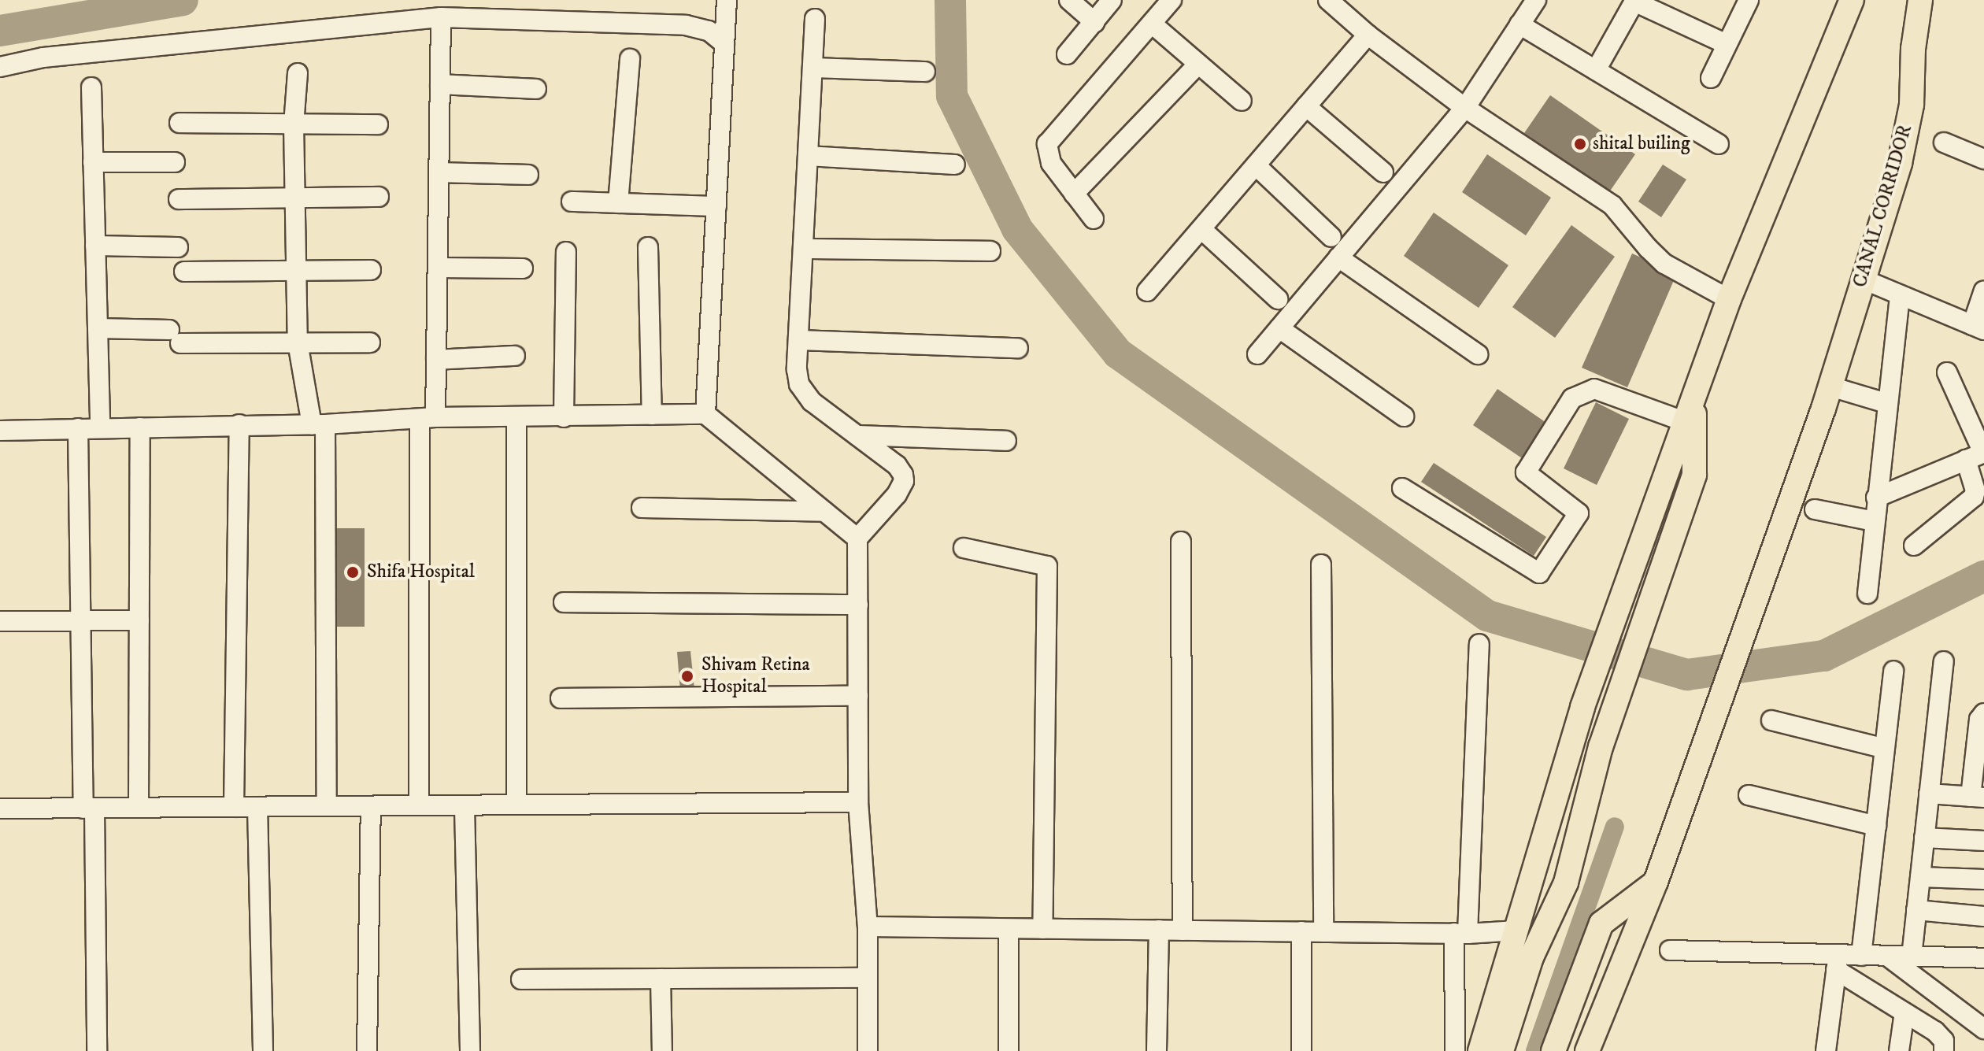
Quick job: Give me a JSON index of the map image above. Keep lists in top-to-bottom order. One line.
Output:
{"streets":{"main road":["CANAL CORRIDOR"]},"places":["shital builing","Shifa Hospital","Shivam Retina Hospital"]}
